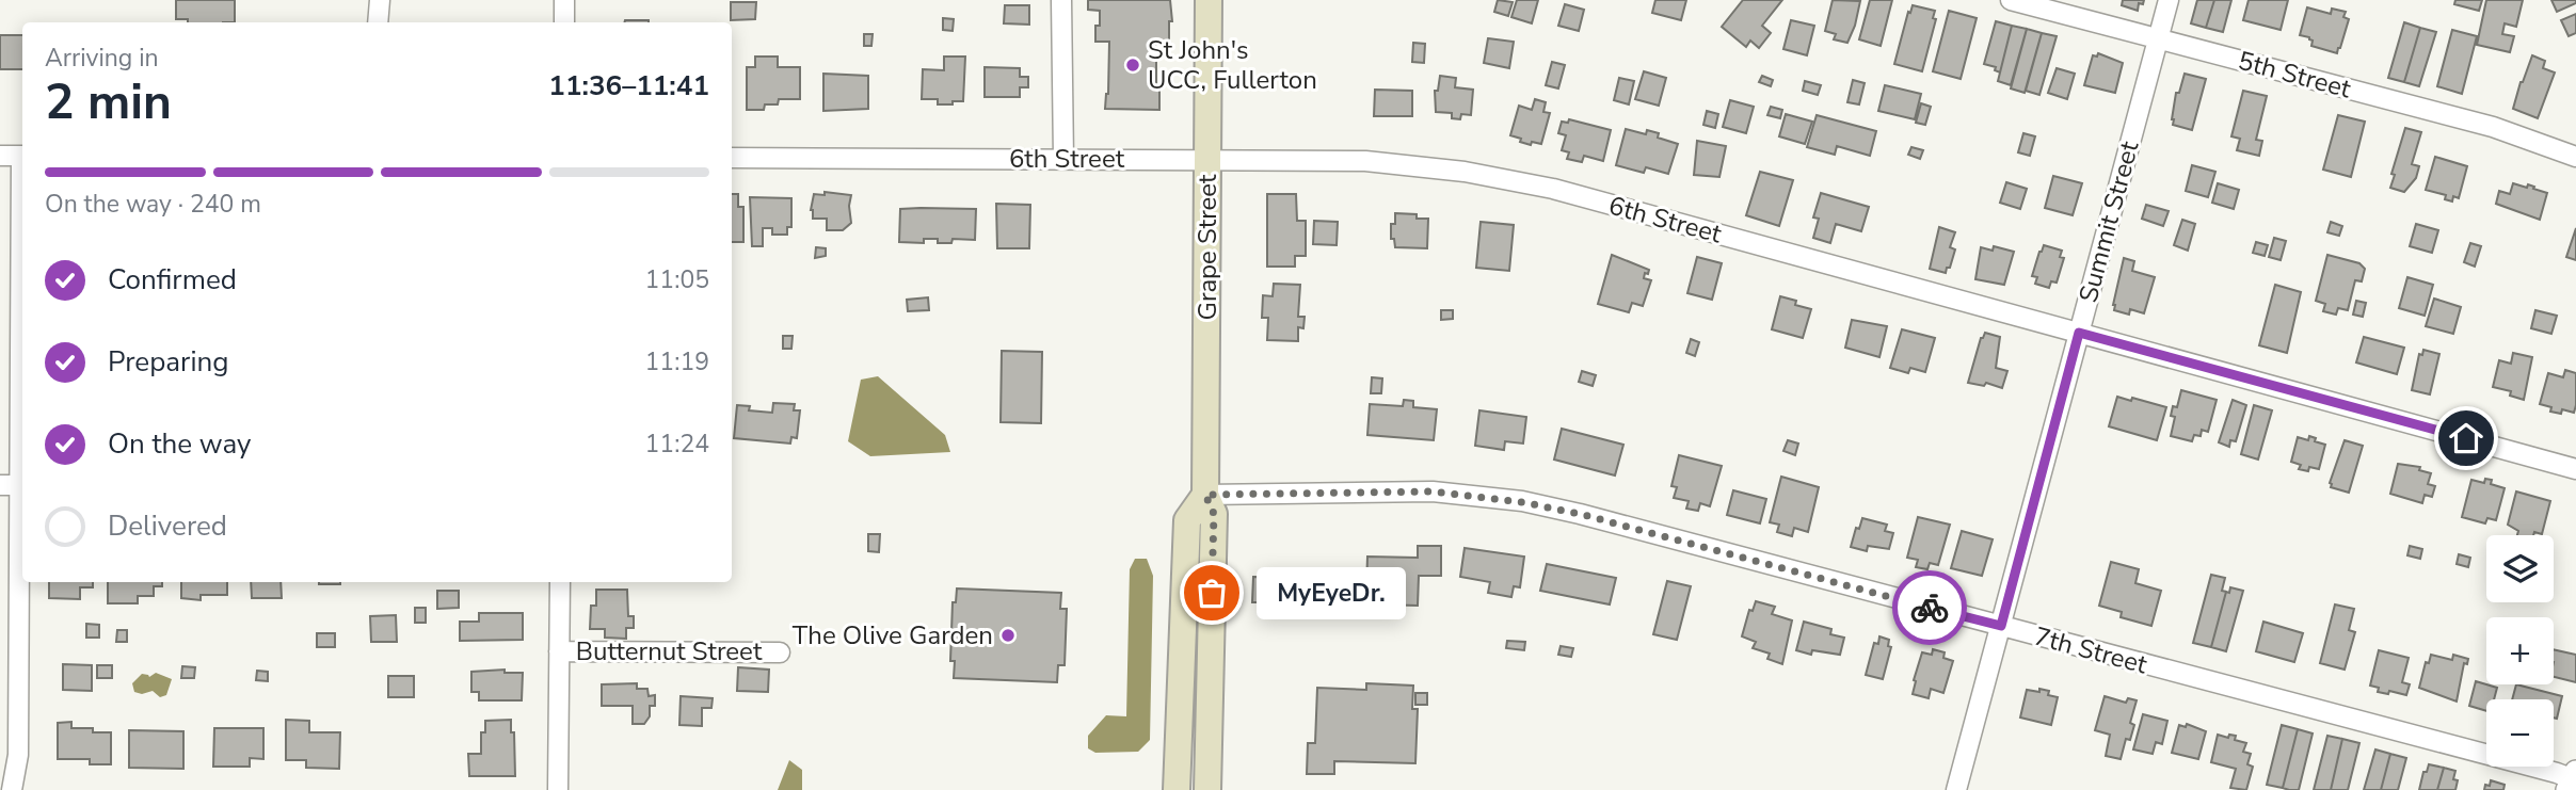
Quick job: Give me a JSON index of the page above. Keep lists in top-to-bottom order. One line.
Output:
{"streets":{"main road":["Grape Street"],"street":["5th Street","6th Street","Summit Street","7th Street","Butternut Street"]},"crossings":[["5th Street","Summit Street"],["6th Street","Summit Street"],["6th Street","Grape Street"],["Summit Street","7th Street"],["Grape Street","7th Street"]],"places":["St John's UCC, Fullerton","MyEyeDr.","The Olive Garden"],"page":{"heading":["2 min","Arriving in","11:36–11:41"],"bar":"On the way · 240 m","list":[["Confirmed","11:05"],["Preparing","11:19"],["On the way","11:24"],"Delivered"],"map_buttons":["+","−"],"bubble":"MyEyeDr."}}
